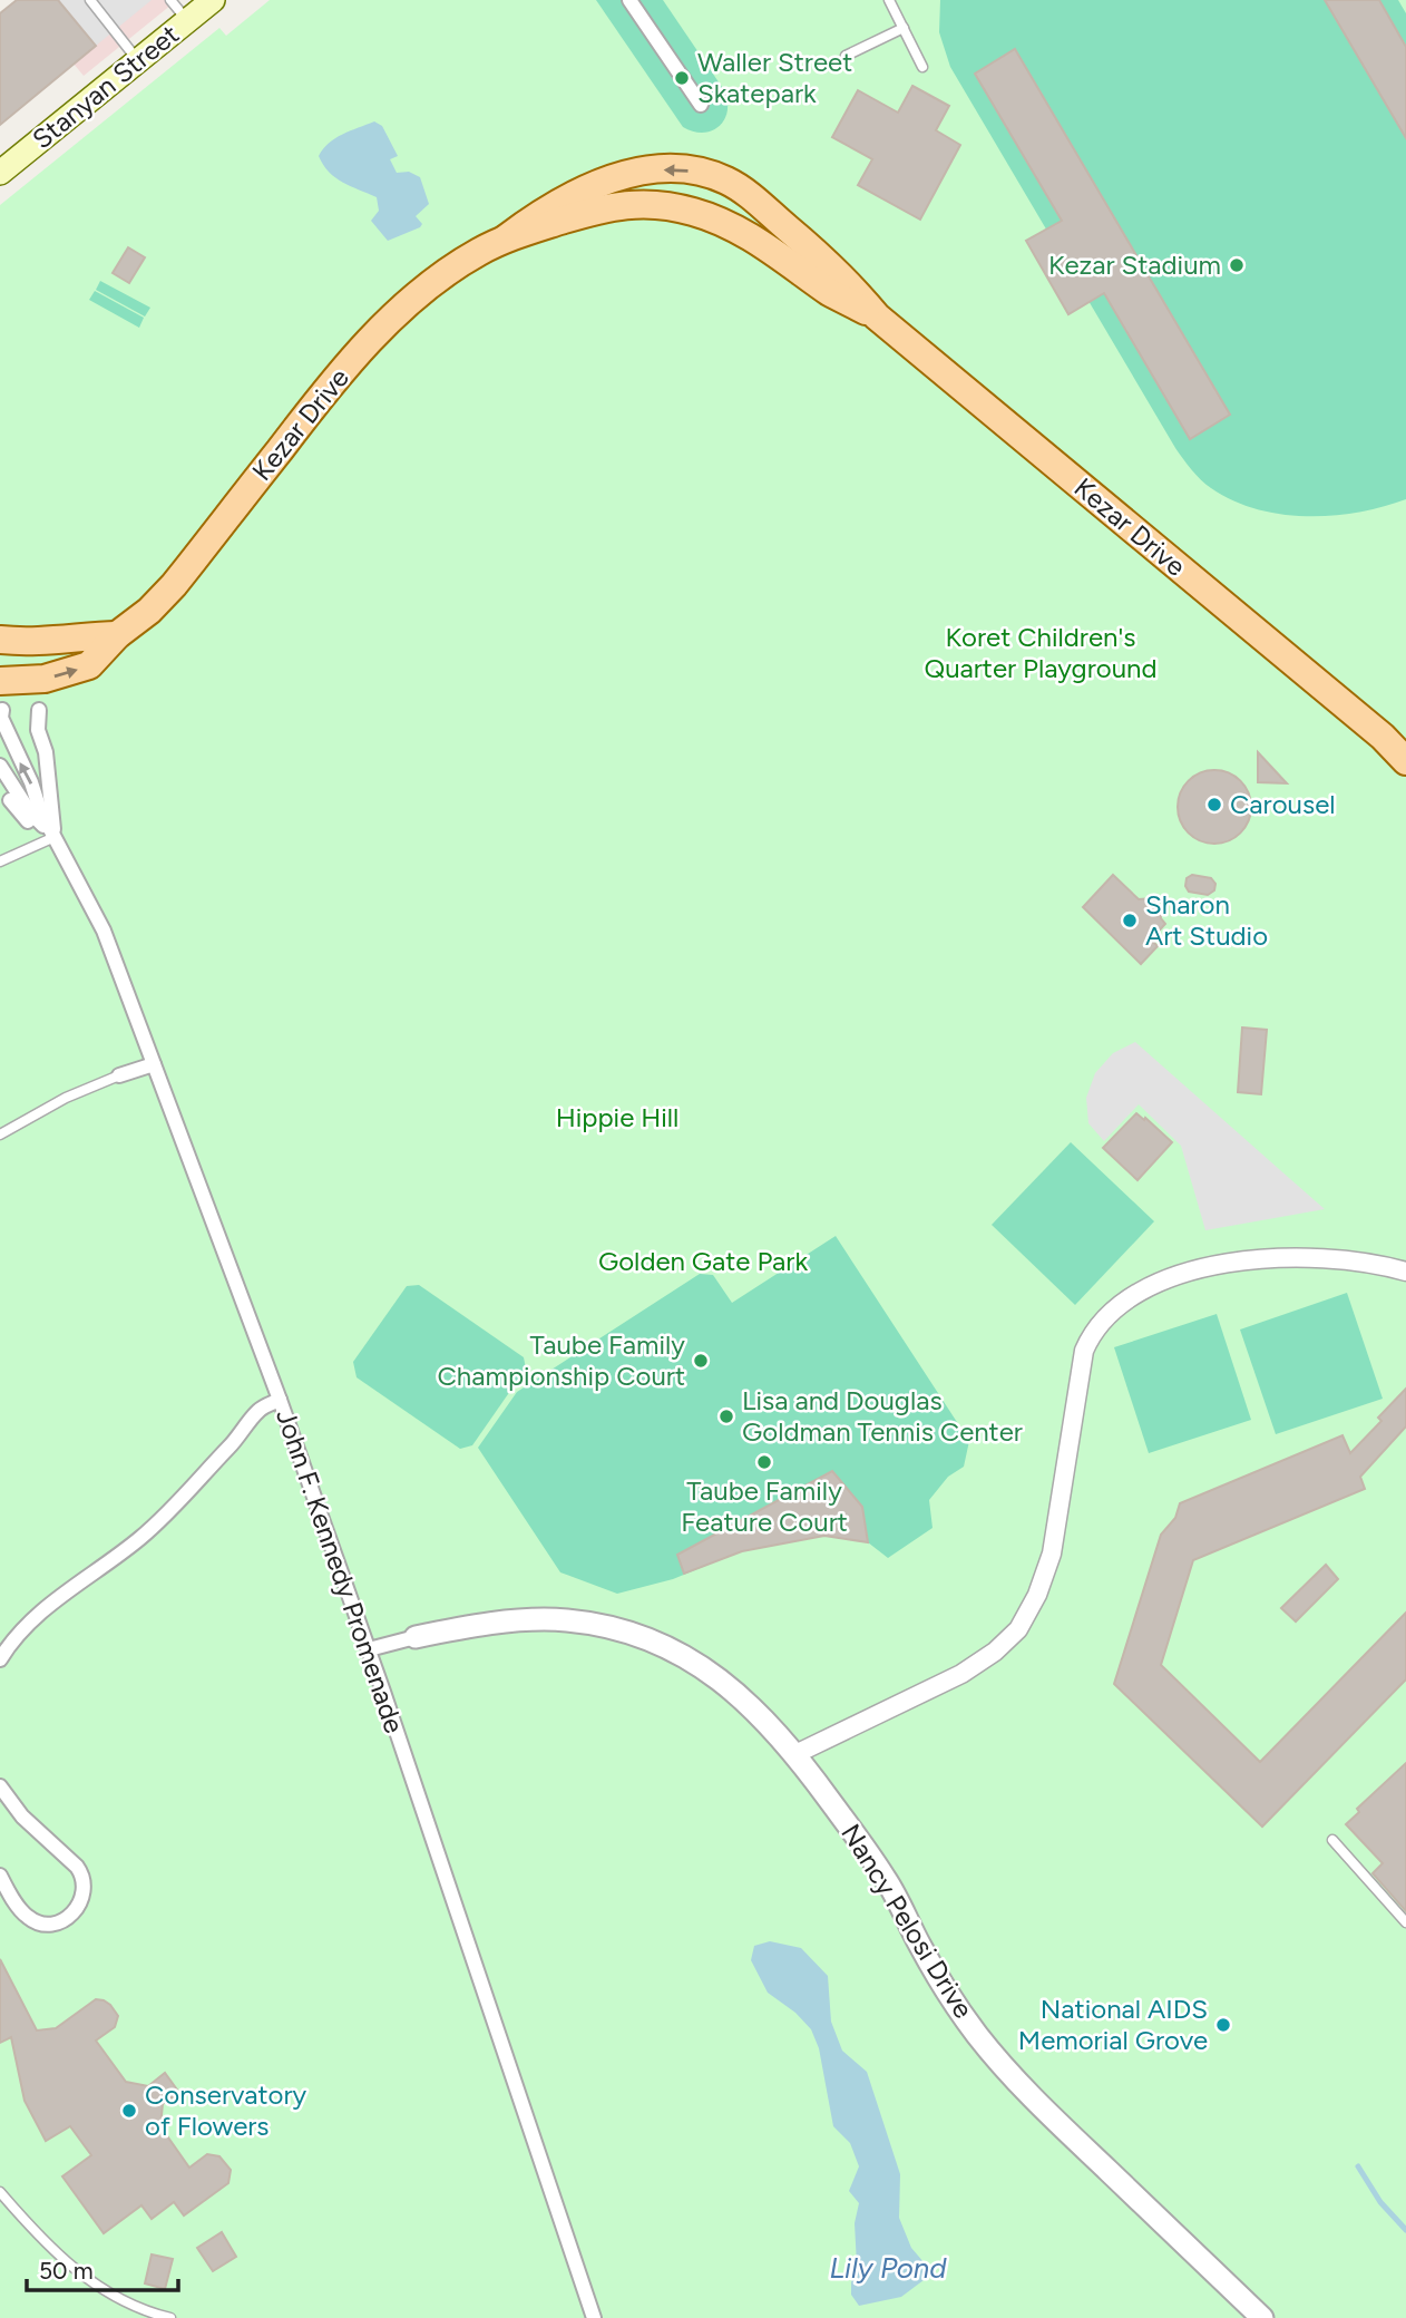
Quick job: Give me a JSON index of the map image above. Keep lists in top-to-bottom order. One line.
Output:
{"streets":{"main road":["Stanyan Street","Kezar Drive"],"street":["John F. Kennedy Promenade","Nancy Pelosi Drive"]},"crossings":[["John F. Kennedy Promenade","Nancy Pelosi Drive"]],"water":["Lily Pond"],"parks":["Koret Children's Quarter Playground","Hippie Hill","Golden Gate Park"],"places":["Waller Street Skatepark","Kezar Stadium","Carousel","Sharon Art Studio","Taube Family Championship Court","Lisa and Douglas Goldman Tennis Center","Taube Family Feature Court","National AIDS Memorial Grove","Conservatory of Flowers"],"scale_bar":"50 m"}
